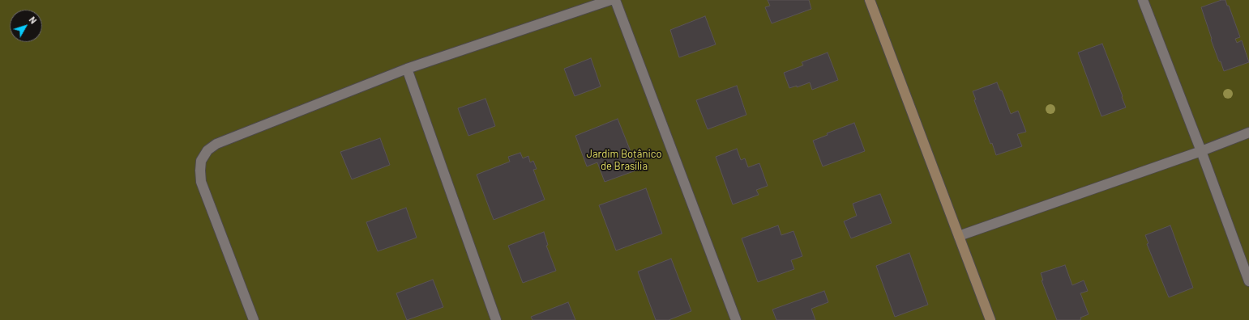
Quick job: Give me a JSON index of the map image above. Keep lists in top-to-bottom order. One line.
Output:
{"parks":["Jardim Botânico de Brasília"],"north":"top right"}
